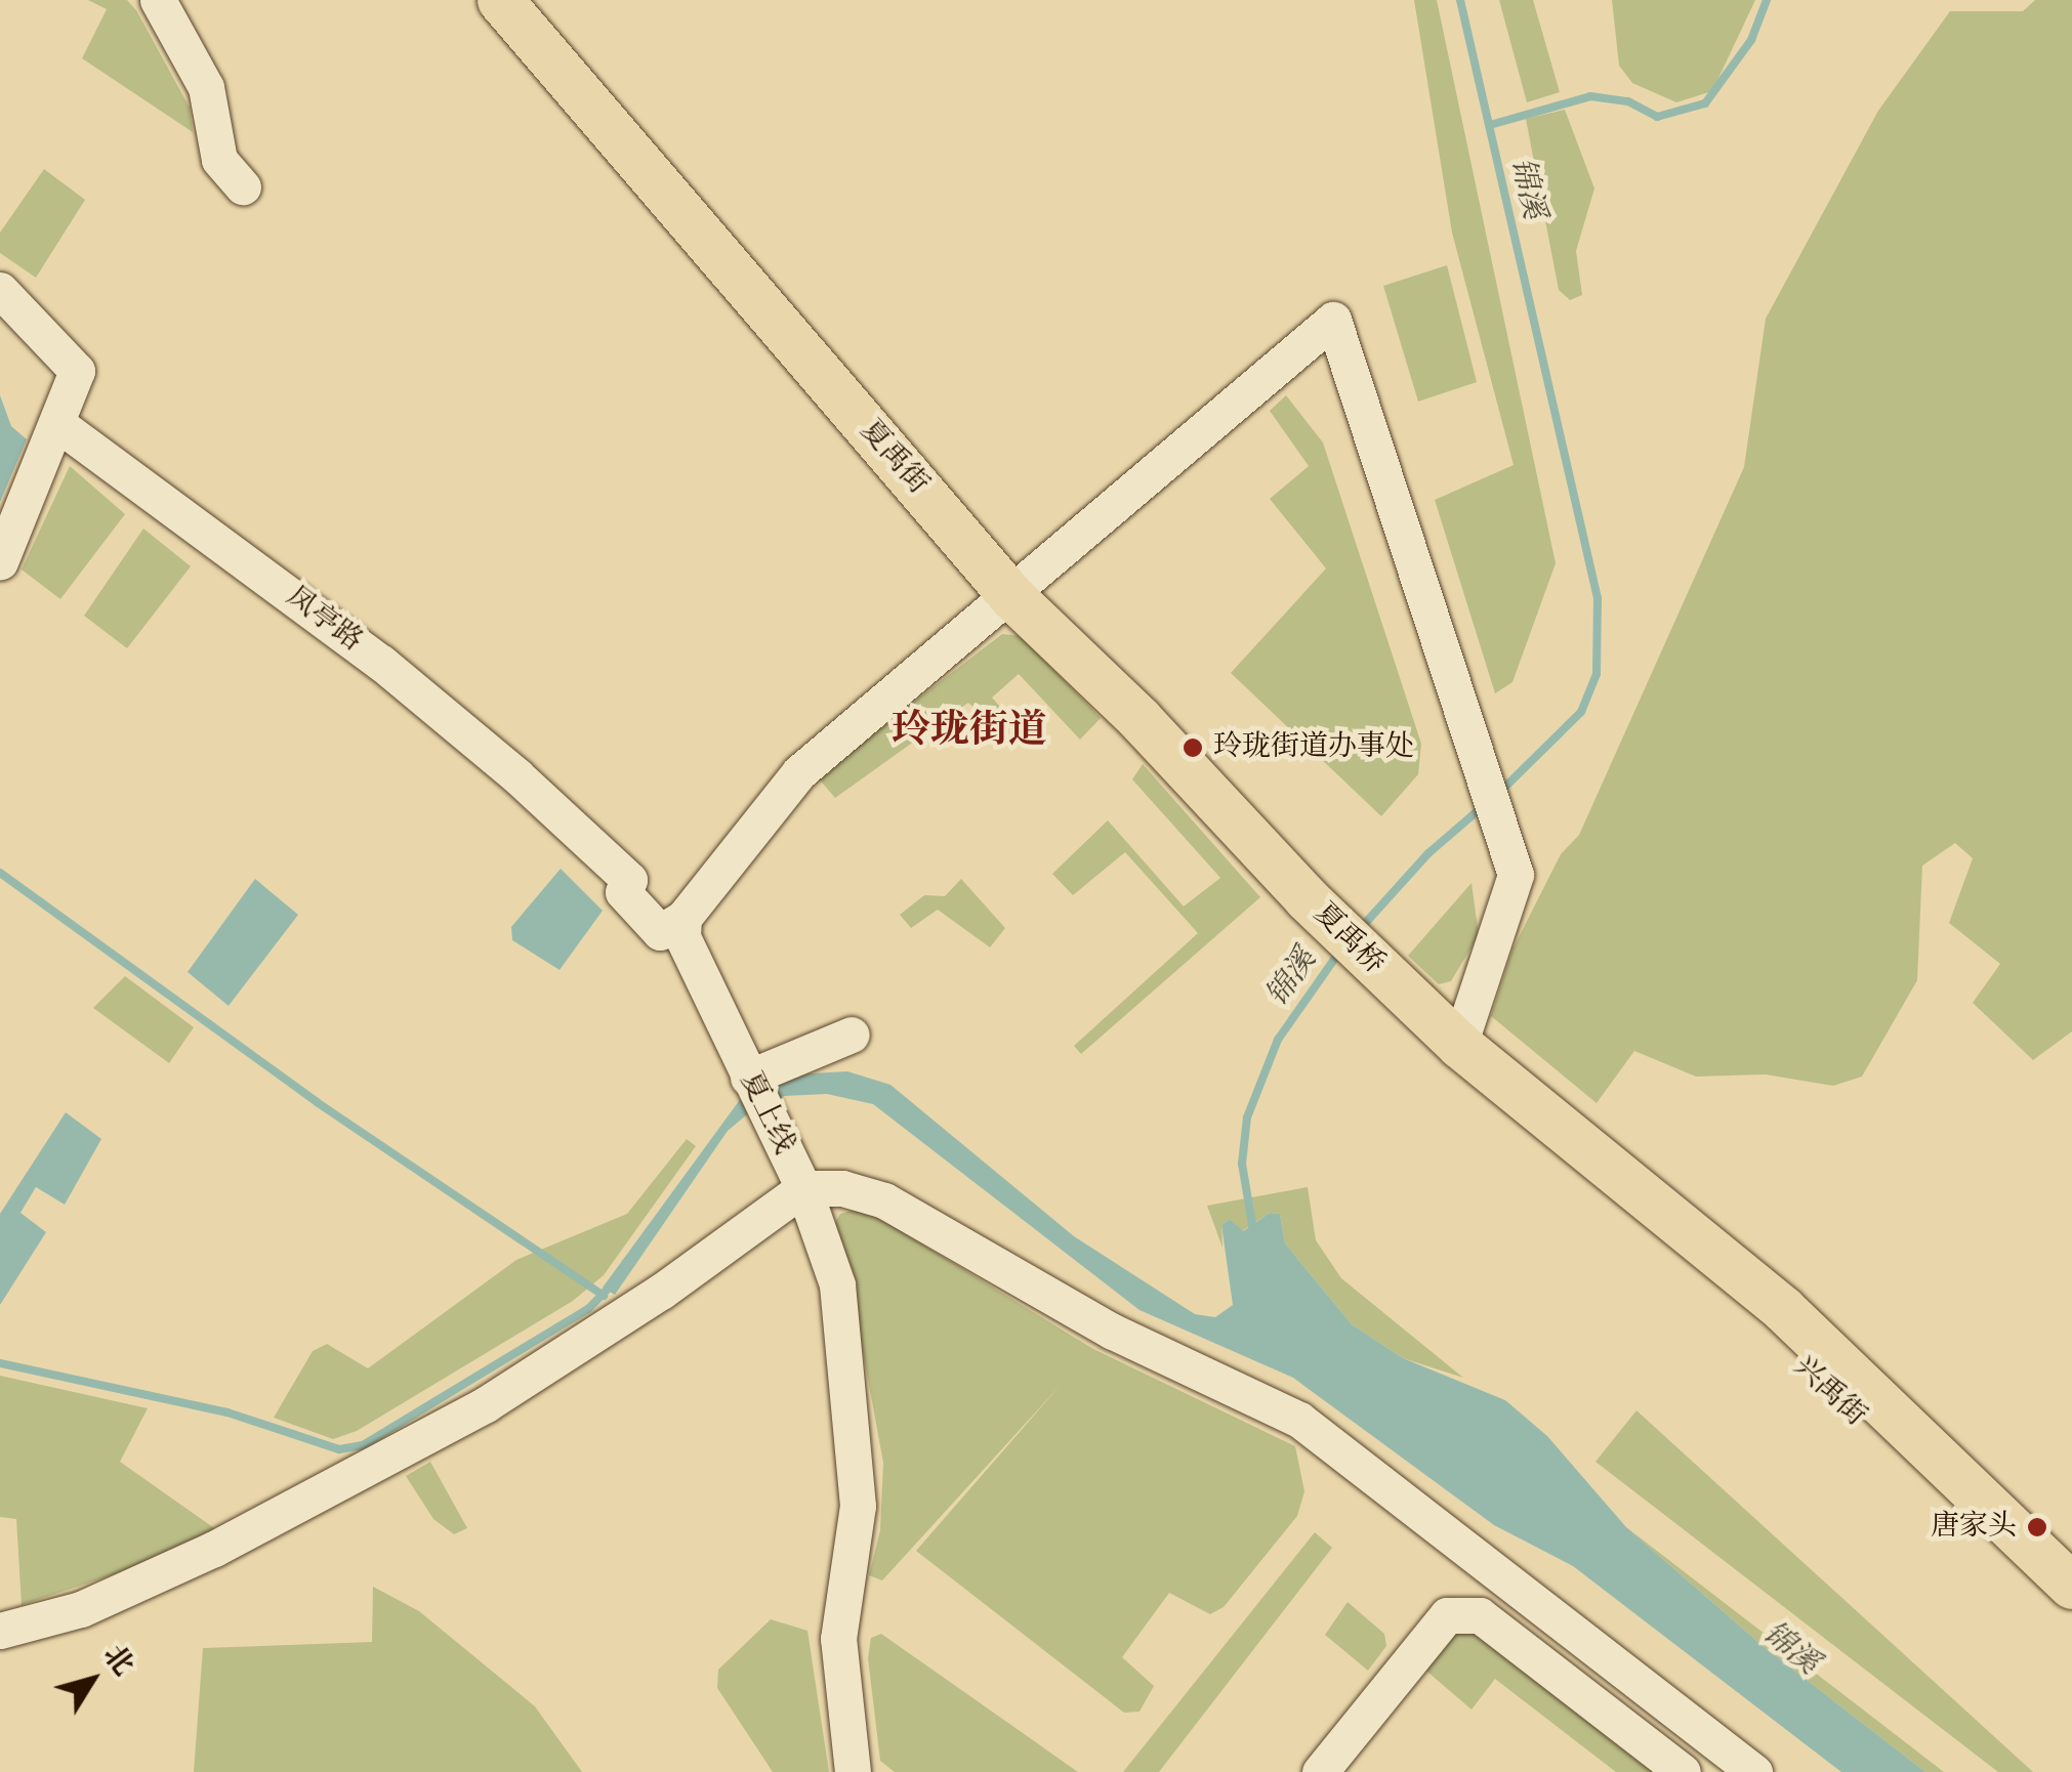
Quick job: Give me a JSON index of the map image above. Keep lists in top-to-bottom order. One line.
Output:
{"streets":{"main road":["夏禹街","夏禹桥","兴禹街"],"street":["凤亭路","夏上线"]},"crossings":[["夏禹街","夏禹桥"],["凤亭路","夏上线"],["夏禹桥","兴禹街"]],"districts":["玲珑街道"],"water":["锦溪"],"places":["玲珑街道办事处","唐家头"],"north":"top right"}
